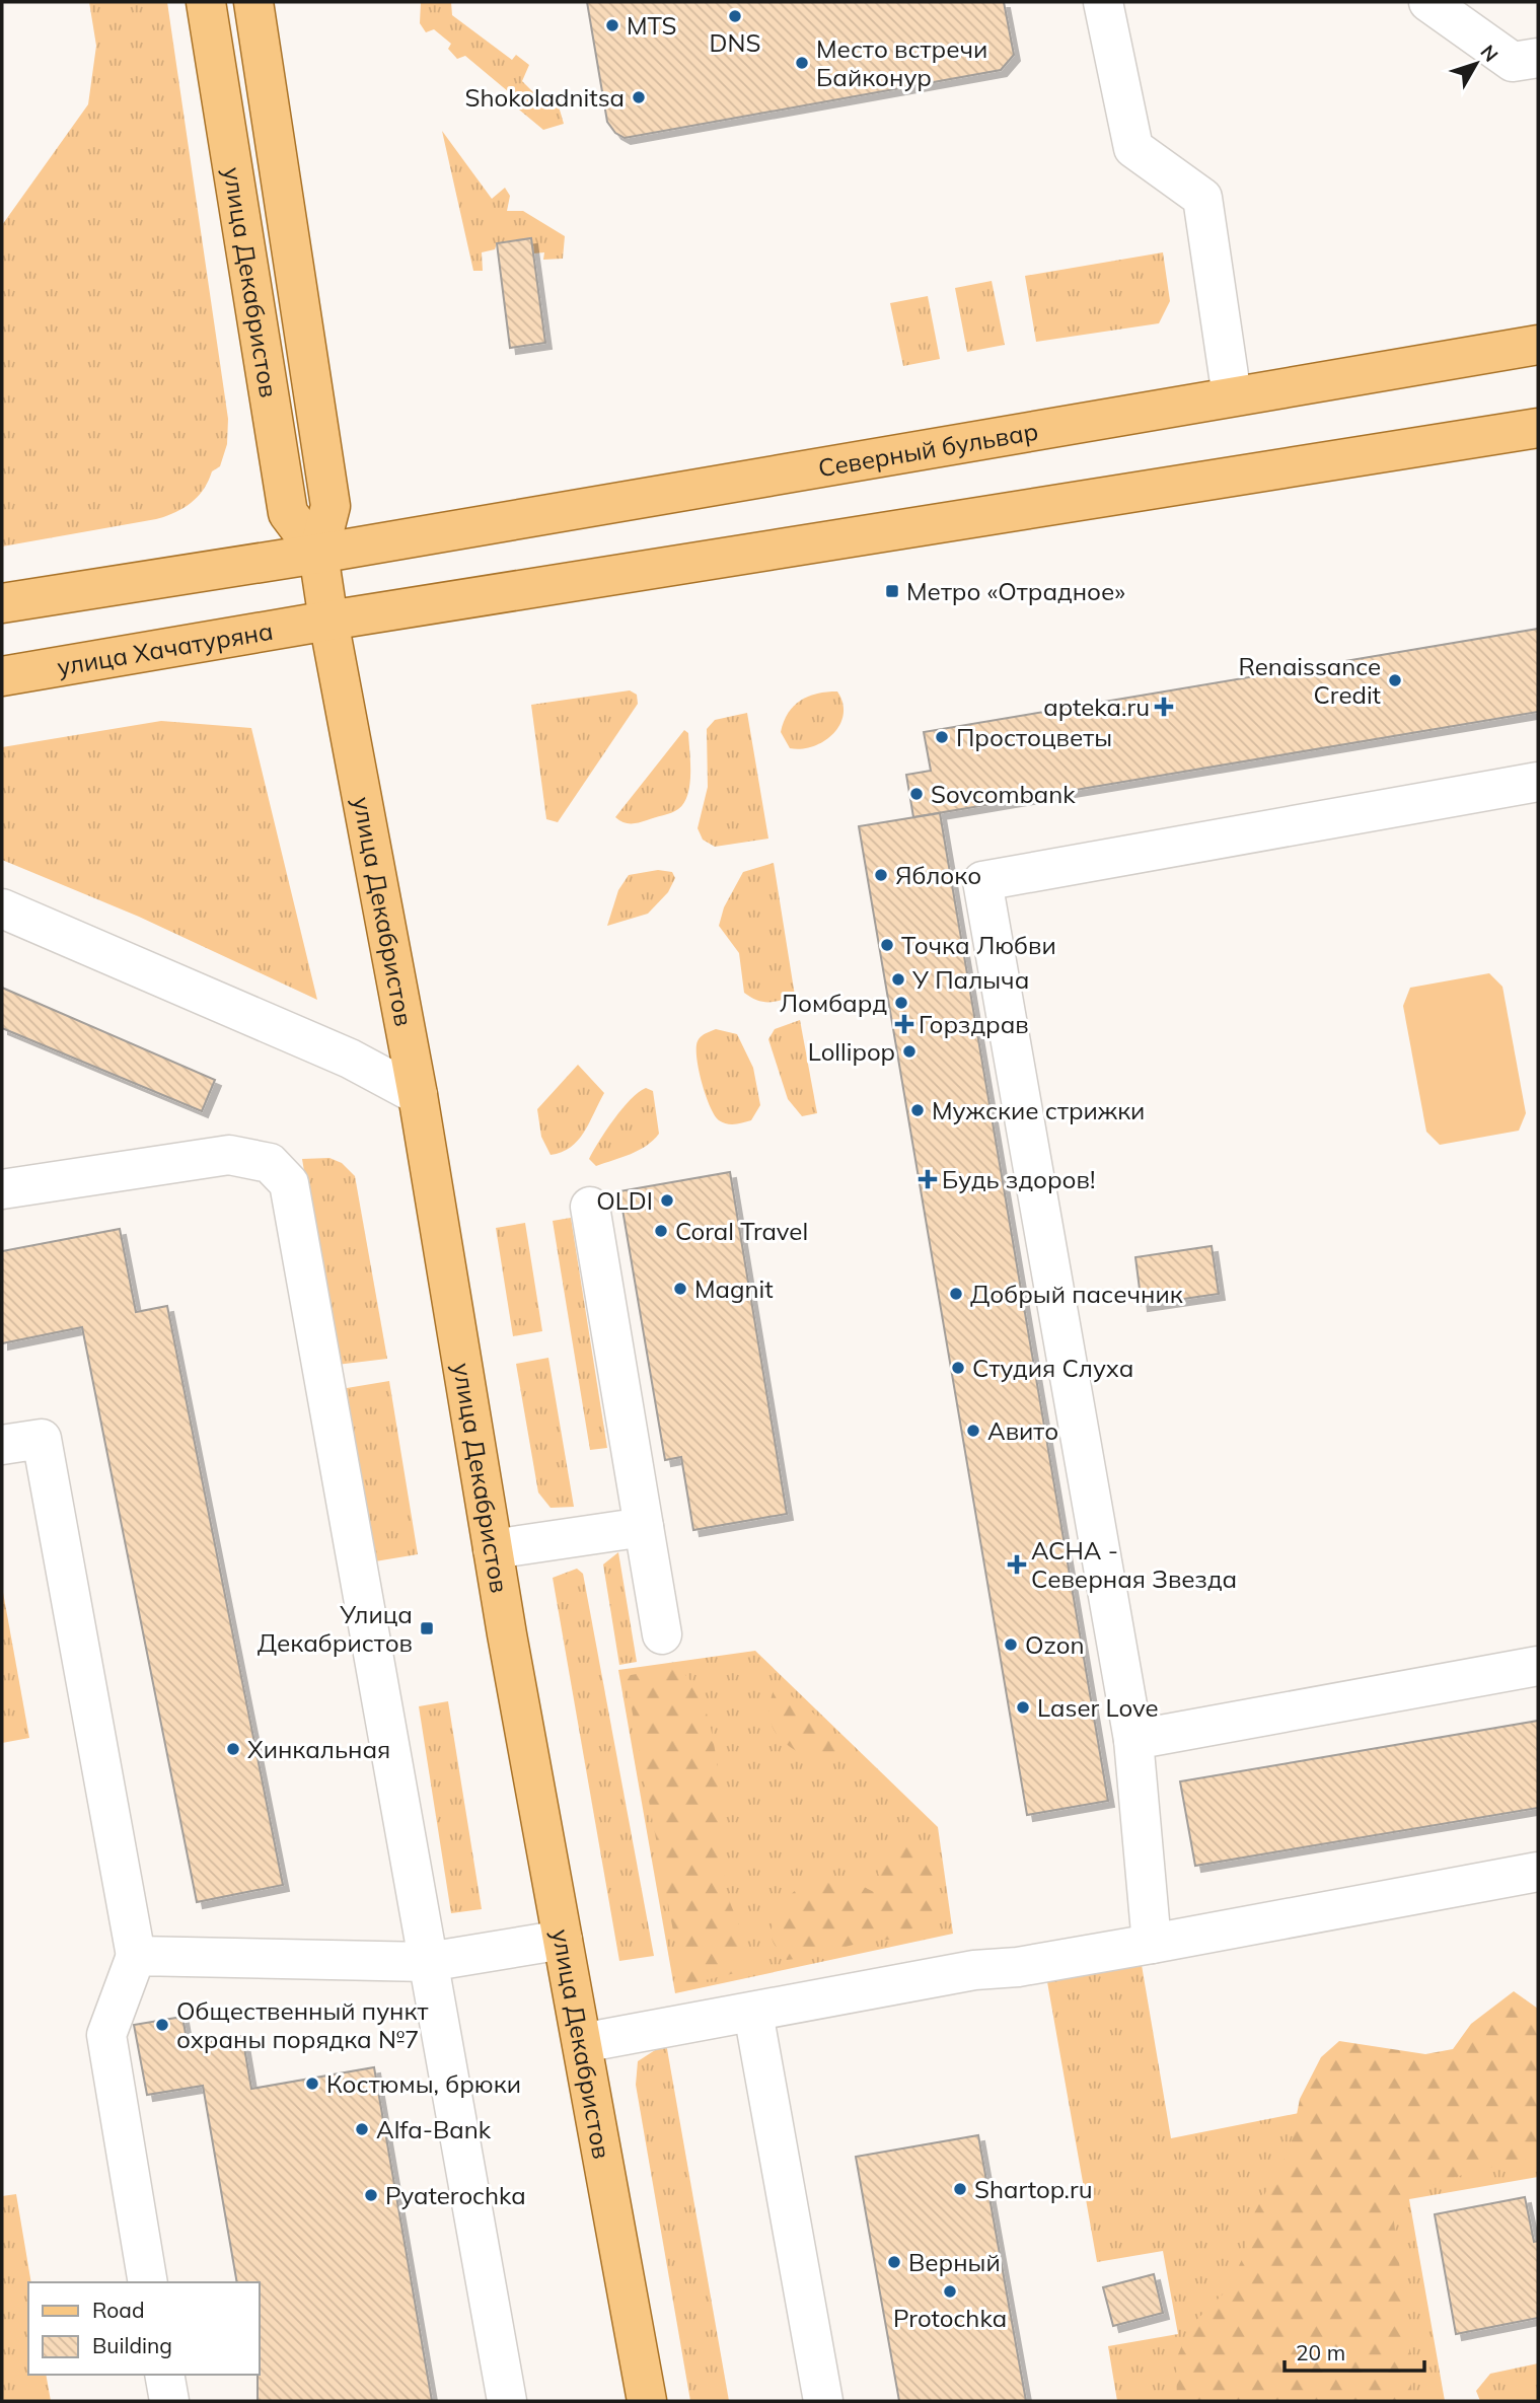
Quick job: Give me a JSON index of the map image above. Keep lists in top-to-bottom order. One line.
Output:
{"streets":{"main road":["улица Декабристов","Северный бульвар","улица Хачатуряна"]},"crossings":[["улица Декабристов","Северный бульвар"],["улица Декабристов","улица Хачатуряна"]],"places":{"other":["DNS","MTS","Место встречи Байконур","Shokoladnitsa","Renaissance Credit","Простоцветы","Sovcombank","Яблоко","Точка Любви","У Палыча","Ломбард","Lollipop","Мужские стрижки","OLDI","Coral Travel","Magnit","Добрый пасечник","Студия Слуха","Авито","Ozon","Laser Love","Хинкальная","Общественный пункт охраны порядка №7","Костюмы, брюки","Alfa-Bank","Shartop.ru","Pyaterochka","Верный","Protochka"],"transit":["Метро «Отрадное»","Улица Декабристов"],"health":["apteka.ru","Горздрав","Будь здоров!","АСНА - Северная Звезда"]},"legend":["Road","Building"],"scale_bar":"20 m","north":"top right"}
